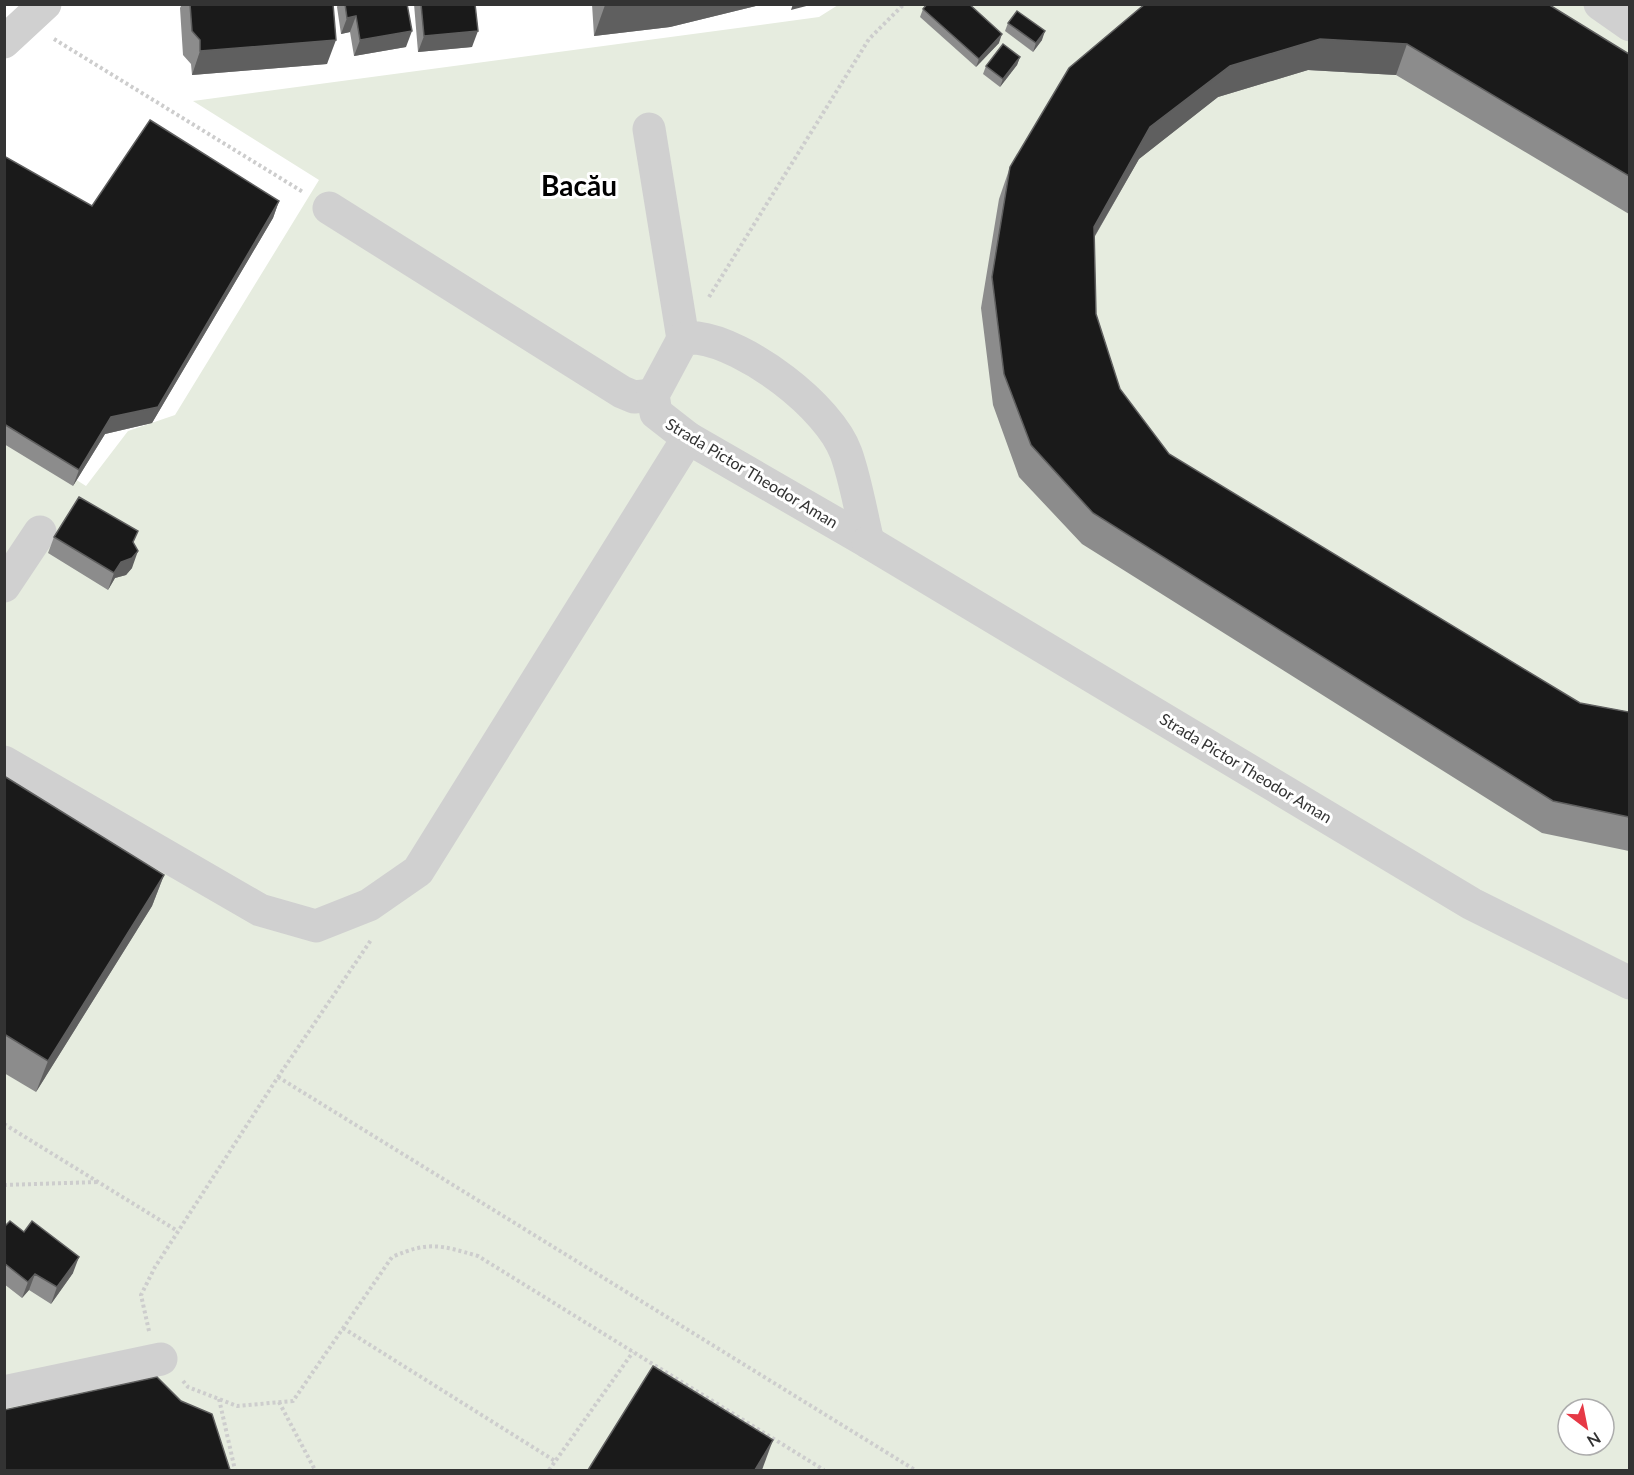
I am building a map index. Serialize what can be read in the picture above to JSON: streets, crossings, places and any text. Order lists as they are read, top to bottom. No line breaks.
{"streets":{"street":["Strada Pictor Theodor Aman"]},"districts":["Bacău"],"north":"bottom right"}
